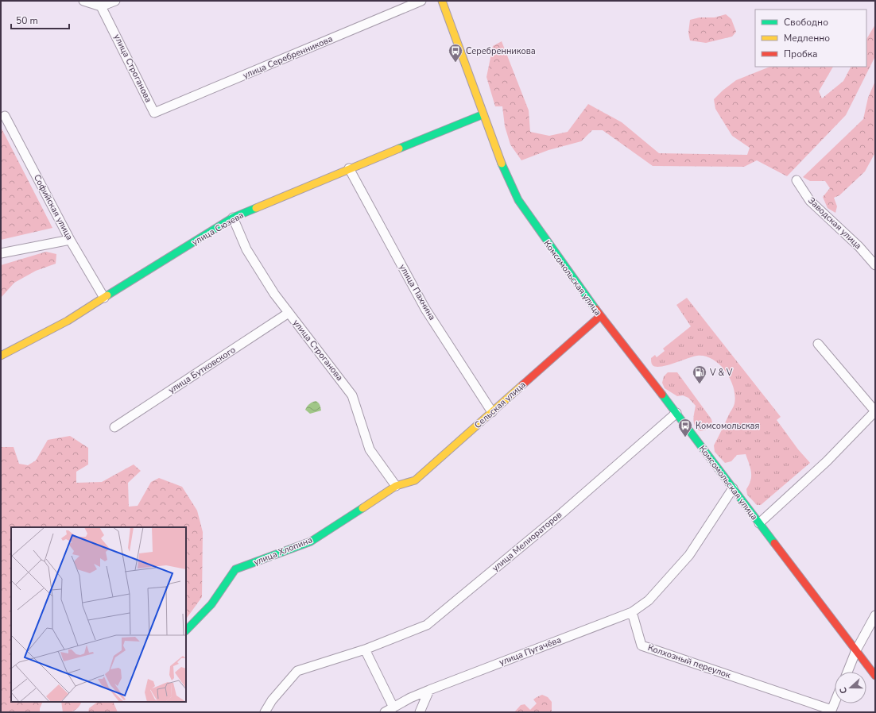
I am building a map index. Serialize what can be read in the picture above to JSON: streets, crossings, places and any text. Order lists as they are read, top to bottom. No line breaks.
{"streets":{"street":["улица Серебренникова","улица Строганова","Софийская улица","Заводская улица","улица Сюзева","Комсомольская улица","улица Пахнина","улица Бутковского","Сельская улица","улица Мелиораторов","улица Хлопина","улица Пугачёва","Колхозный переулок"]},"crossings":[["улица Серебренникова","улица Строганова"],["улица Строганова","улица Сюзева"],["улица Строганова","улица Бутковского"],["улица Строганова","Сельская улица"],["улица Строганова","улица Хлопина"],["Софийская улица","улица Сюзева"],["улица Сюзева","Комсомольская улица"],["улица Сюзева","улица Пахнина"],["Комсомольская улица","Сельская улица"],["Комсомольская улица","улица Мелиораторов"],["улица Пахнина","Сельская улица"],["Сельская улица","улица Хлопина"],["улица Пугачёва","Колхозный переулок"]],"places":{"bus stop":["Серебренникова","Комсомольская"],"fuel station":["V & V"]},"legend":["Свободно","Медленно","Пробка"],"scale_bar":"50 m","north":"left"}
